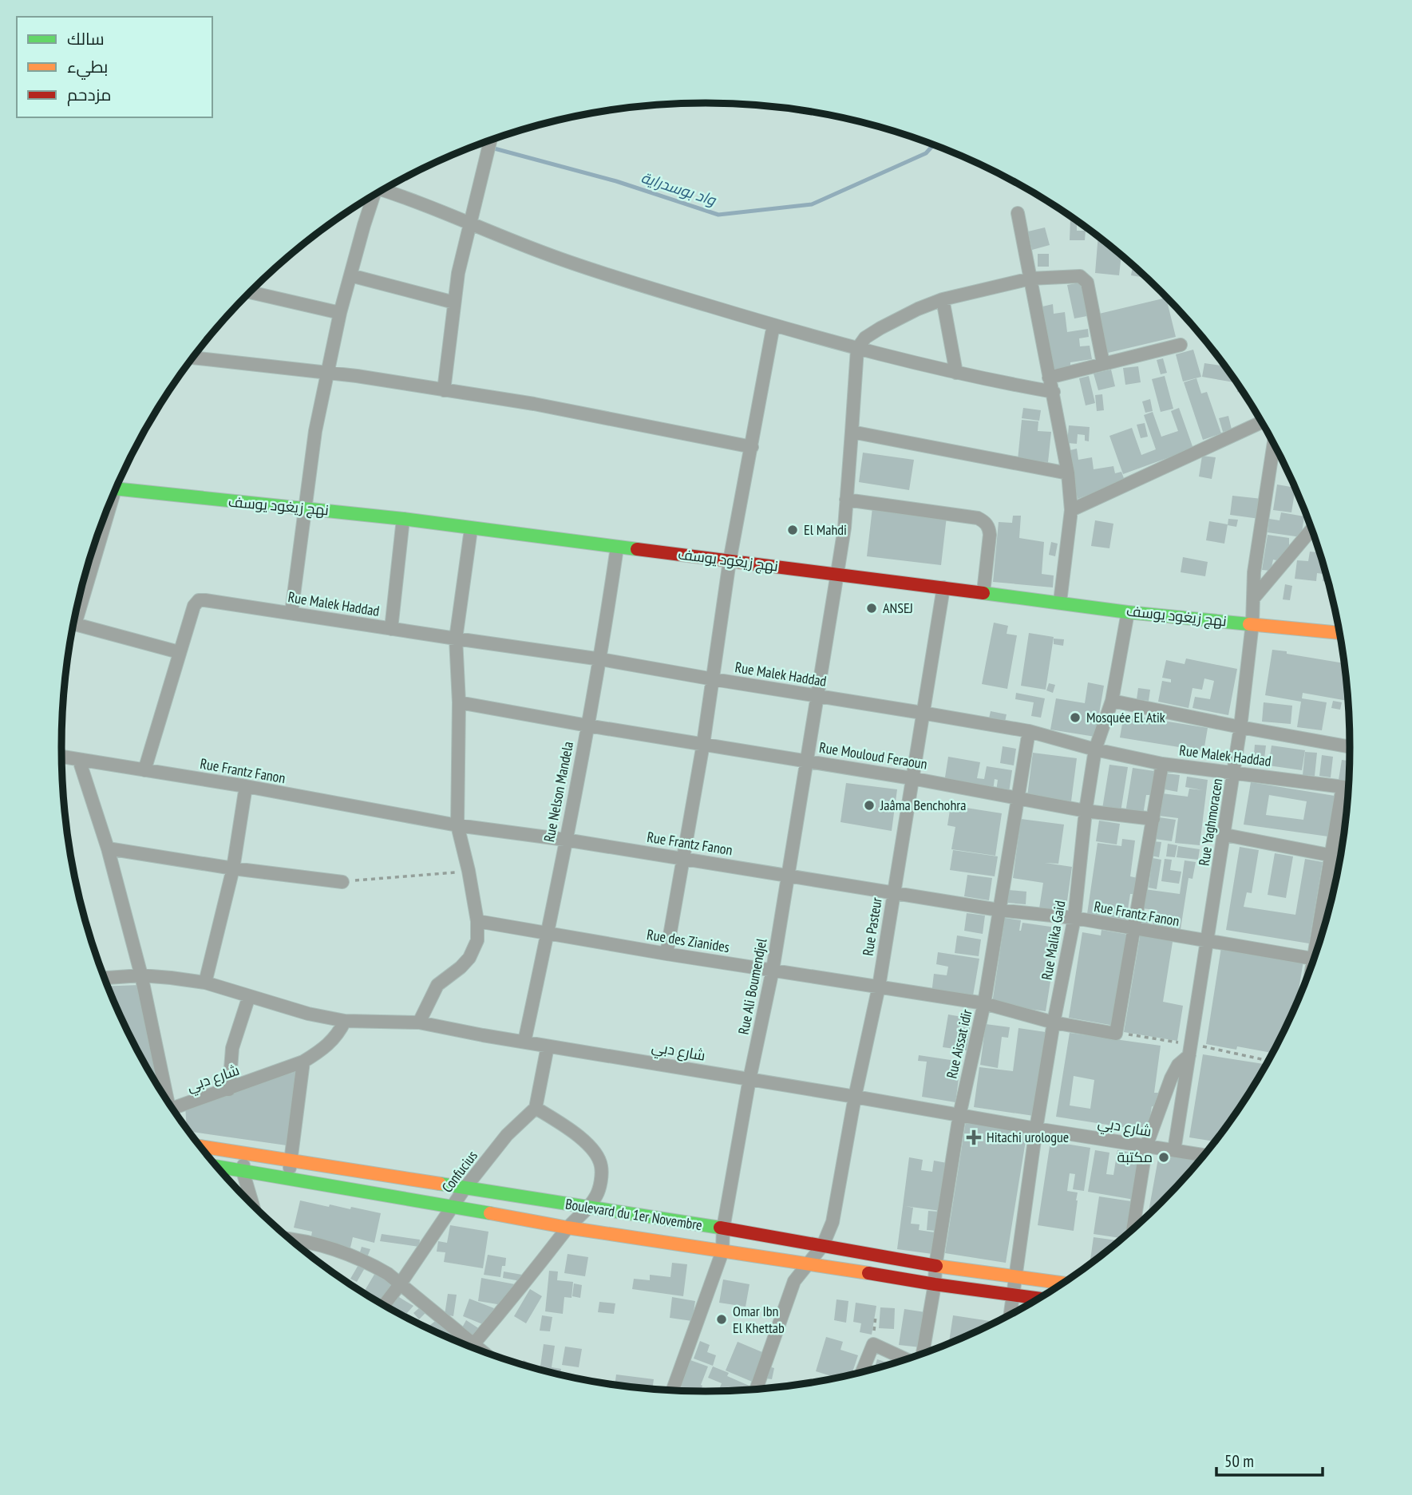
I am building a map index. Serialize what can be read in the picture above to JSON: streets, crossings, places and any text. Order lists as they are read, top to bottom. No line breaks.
{"streets":{"main road":["نهج زيغود يوسف","Boulevard du 1er Novembre"],"street":["Rue Malek Haddad","Rue Mouloud Feraoun","Rue Frantz Fanon","Rue Nelson Mandela","Rue Yaghmoracen","Rue Pasteur","Rue Malika Gaid","Rue des Zianides","Rue Ali Boumendjel","Rue Aissat idir","شارع دبي","Confucius"]},"crossings":[["نهج زيغود يوسف","Rue Nelson Mandela"],["نهج زيغود يوسف","Rue Yaghmoracen"],["نهج زيغود يوسف","Rue Pasteur"],["نهج زيغود يوسف","Rue Malika Gaid"],["نهج زيغود يوسف","Rue Ali Boumendjel"],["Rue Malek Haddad","Rue Nelson Mandela"],["Rue Malek Haddad","Rue Yaghmoracen"],["Rue Malek Haddad","Rue Pasteur"],["Rue Malek Haddad","Rue Malika Gaid"],["Rue Malek Haddad","Rue Ali Boumendjel"],["Rue Malek Haddad","Rue Aissat idir"],["Rue Mouloud Feraoun","Rue Nelson Mandela"],["Rue Mouloud Feraoun","Rue Pasteur"],["Rue Mouloud Feraoun","Rue Malika Gaid"],["Rue Mouloud Feraoun","Rue Ali Boumendjel"],["Rue Mouloud Feraoun","Rue Aissat idir"],["Rue Frantz Fanon","Rue Nelson Mandela"],["Rue Frantz Fanon","Rue Yaghmoracen"],["Rue Frantz Fanon","Rue Pasteur"],["Rue Frantz Fanon","Rue Malika Gaid"],["Rue Frantz Fanon","Rue Ali Boumendjel"],["Rue Frantz Fanon","Rue Aissat idir"],["Rue Nelson Mandela","Rue des Zianides"],["Rue Nelson Mandela","شارع دبي"],["Rue Yaghmoracen","شارع دبي"],["Rue Pasteur","Rue des Zianides"],["Rue Pasteur","شارع دبي"],["Rue Pasteur","Boulevard du 1er Novembre"],["Rue Malika Gaid","Rue des Zianides"],["Rue Malika Gaid","شارع دبي"],["Rue Malika Gaid","Boulevard du 1er Novembre"],["Rue des Zianides","Rue Ali Boumendjel"],["Rue des Zianides","Rue Aissat idir"],["Rue Ali Boumendjel","شارع دبي"],["Rue Ali Boumendjel","Boulevard du 1er Novembre"],["Rue Aissat idir","شارع دبي"],["Rue Aissat idir","Boulevard du 1er Novembre"],["Confucius","Boulevard du 1er Novembre"]],"water":["واد بوسدراية"],"places":{"other":["El Mahdi","ANSEJ","Mosquée El Atik","Jaâma Benchohra","مكتبة","Omar Ibn El Khettab"],"health":["Hitachi urologue"]},"legend":["سالك","بطيء","مزدحم"],"scale_bar":"50 m"}
